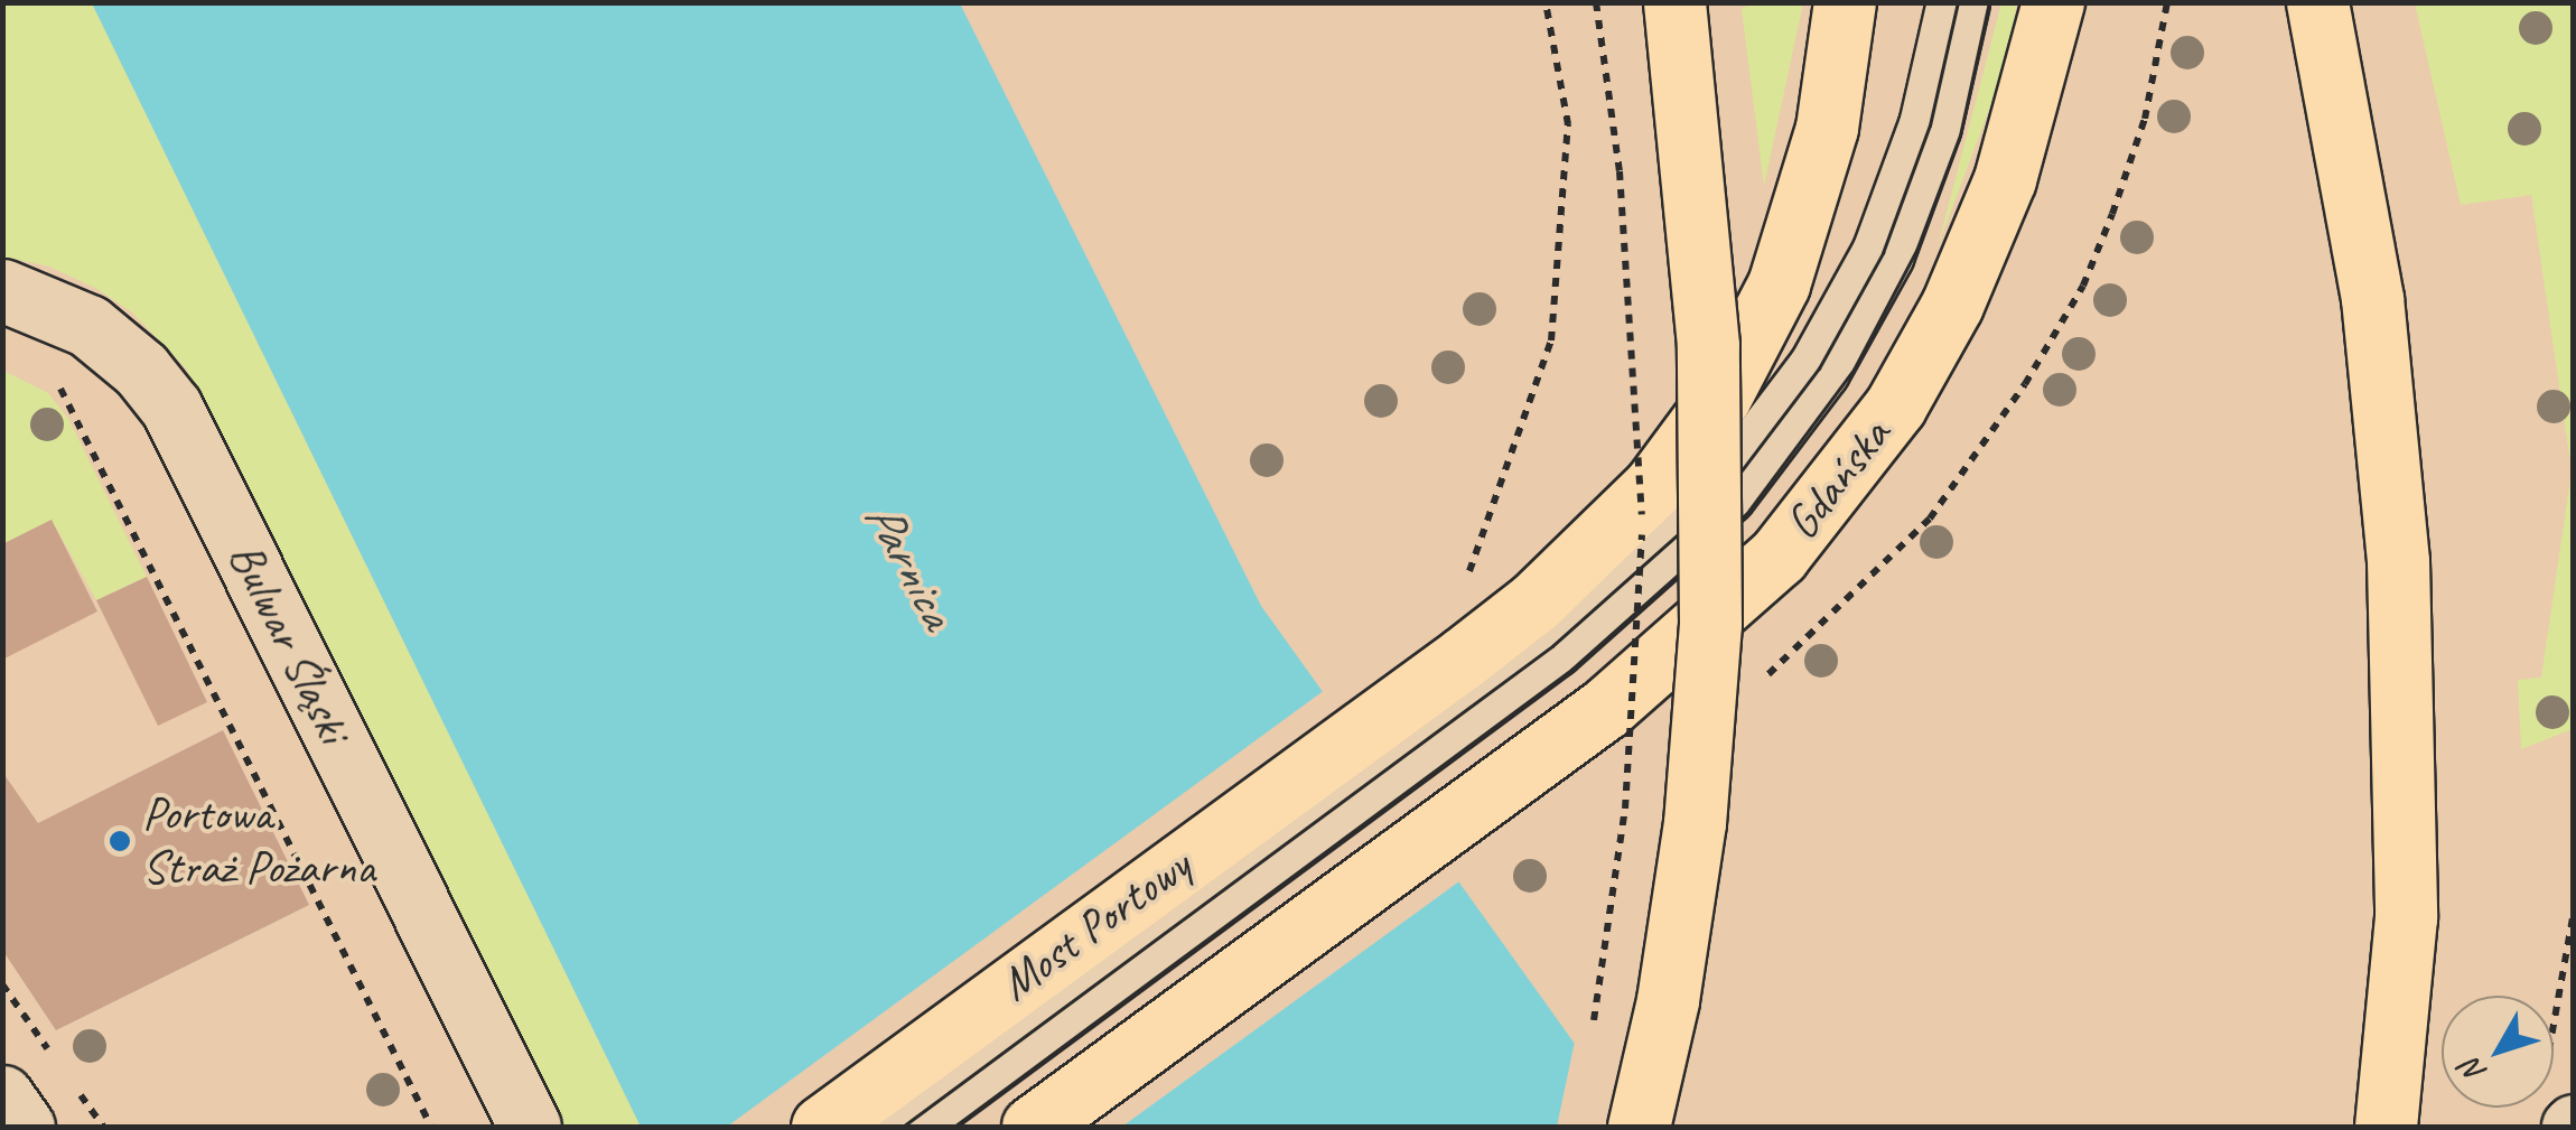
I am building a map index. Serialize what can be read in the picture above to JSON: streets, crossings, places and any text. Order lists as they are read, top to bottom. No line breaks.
{"streets":{"main road":["Gdańska","Most Portowy"],"street":["Bulwar Śląski"]},"crossings":[["Gdańska","Most Portowy"]],"water":["Parnica"],"places":["Portowa Straż Pożarna"],"north":"bottom left"}
